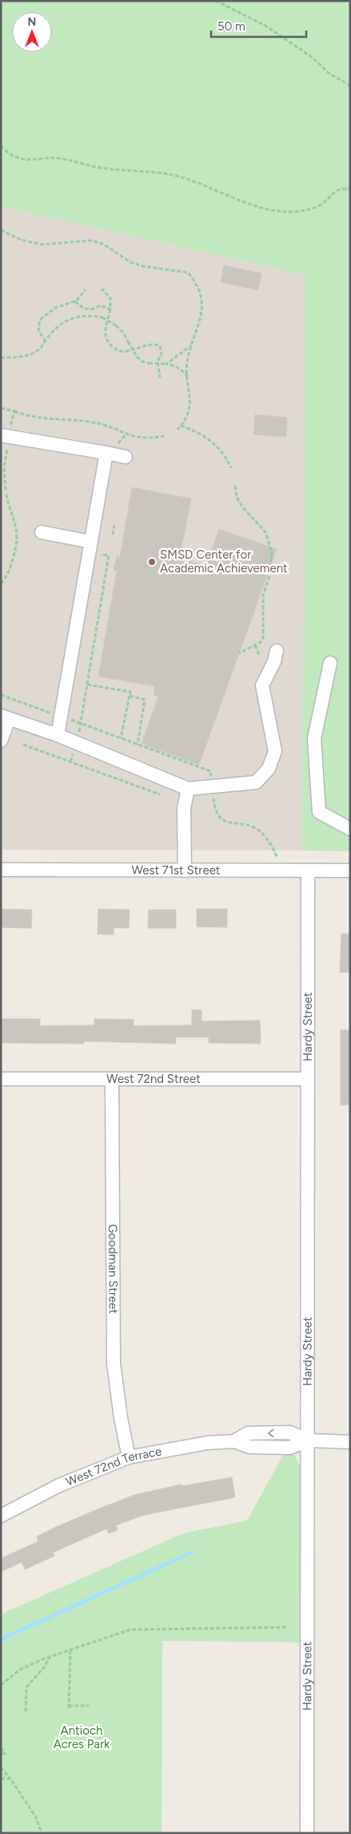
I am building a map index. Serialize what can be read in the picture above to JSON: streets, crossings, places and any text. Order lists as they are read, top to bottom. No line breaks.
{"streets":{"street":["West 71st Street","Hardy Street","West 72nd Street","Goodman Street","West 72nd Terrace"]},"crossings":[["West 71st Street","Hardy Street"],["Hardy Street","West 72nd Street"],["Hardy Street","West 72nd Terrace"],["West 72nd Street","Goodman Street"],["Goodman Street","West 72nd Terrace"]],"parks":["Antioch Acres Park"],"places":["SMSD Center for Academic Achievement"],"scale_bar":"50 m","north":"top"}
